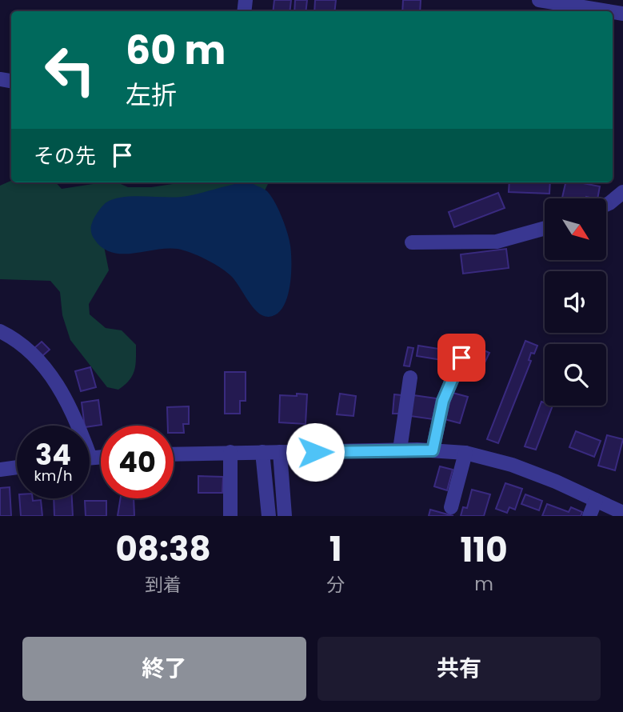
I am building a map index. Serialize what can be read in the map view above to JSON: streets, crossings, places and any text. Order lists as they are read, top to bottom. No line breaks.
{"north":"bottom right","page":{"turn":["60 m","左折"],"then":"その先","speed":"34 km/h","limit":"40","eta":["08:38","到着","1","分","110","m"],"buttons":["終了","共有"]}}
